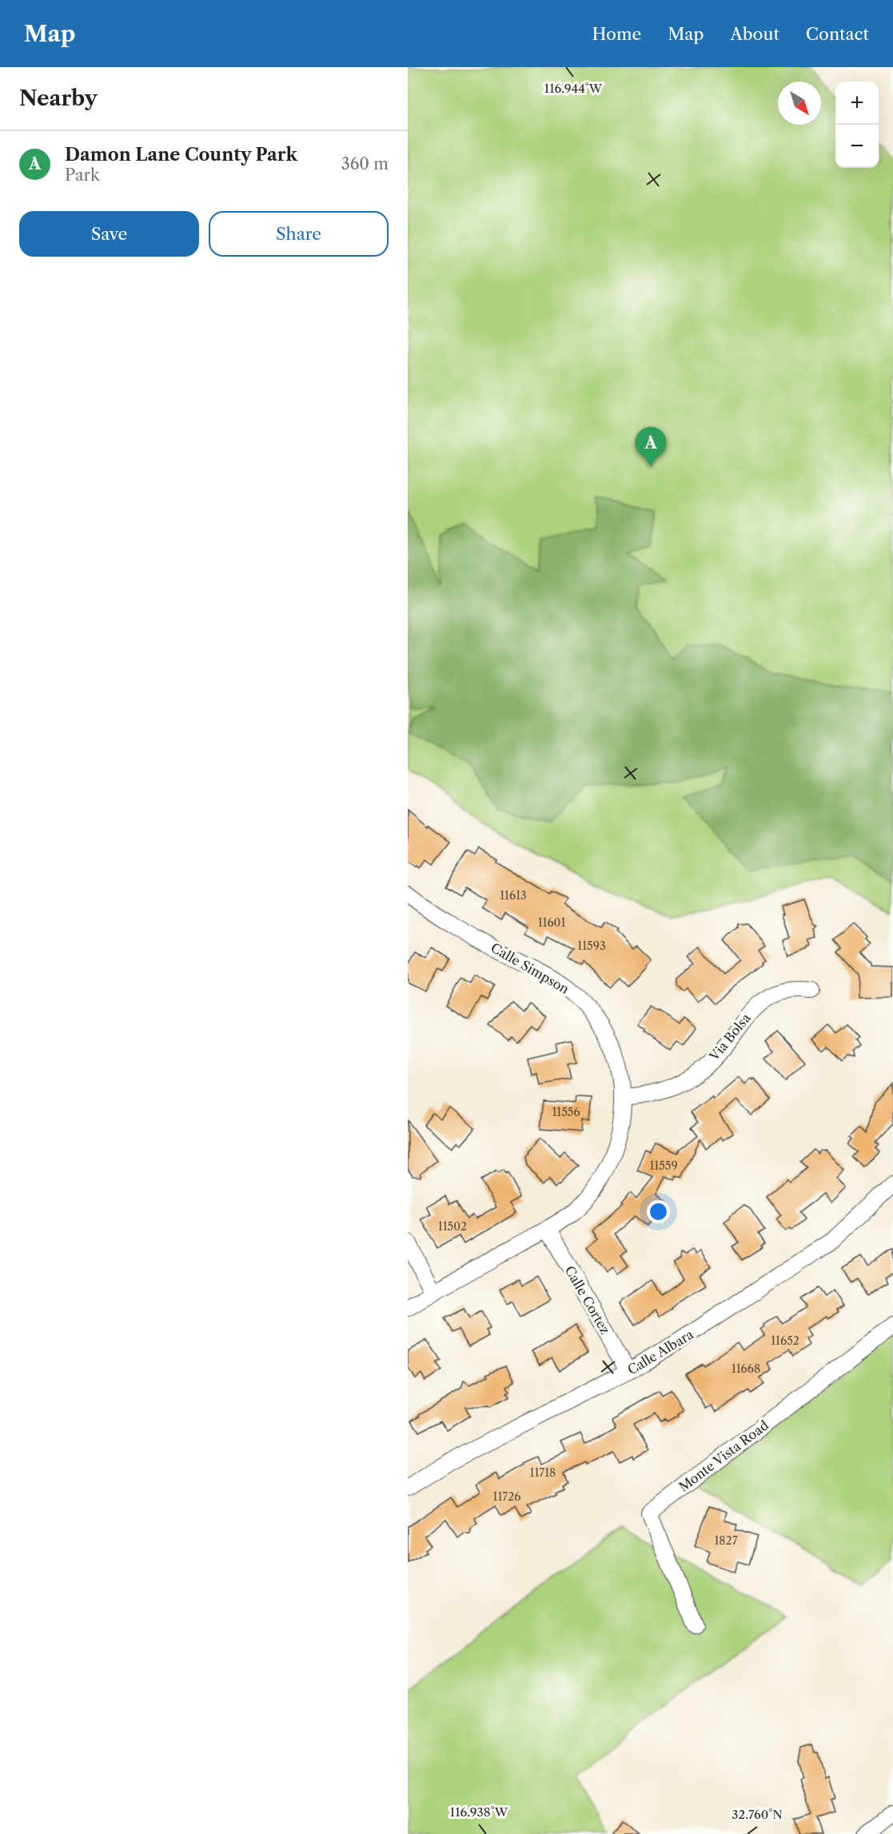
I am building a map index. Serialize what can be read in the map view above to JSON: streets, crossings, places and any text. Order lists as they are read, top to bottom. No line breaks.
{"streets":{"street":["Calle Simpson","Via Bolsa","Calle Cortez","Calle Albara","Monte Vista Road"]},"crossings":[["Calle Simpson","Via Bolsa"],["Calle Simpson","Calle Cortez"],["Calle Cortez","Calle Albara"]],"house_numbers":["11613","11601","11593","11556","11559","11502","11652","11668","11718","11726","1827"],"north":"bottom right","page":{"header":"Map","nav":["Home","Map","About","Contact"],"heading":"Nearby","map_buttons":["+","−"],"list":[{"mark":"A","name":"Damon Lane County Park","note":"Park","value":"360 m"}],"buttons":["Save","Share"],"pins":"A"},"coordinates":["116.944°W","116.938°W","32.760°N"]}
